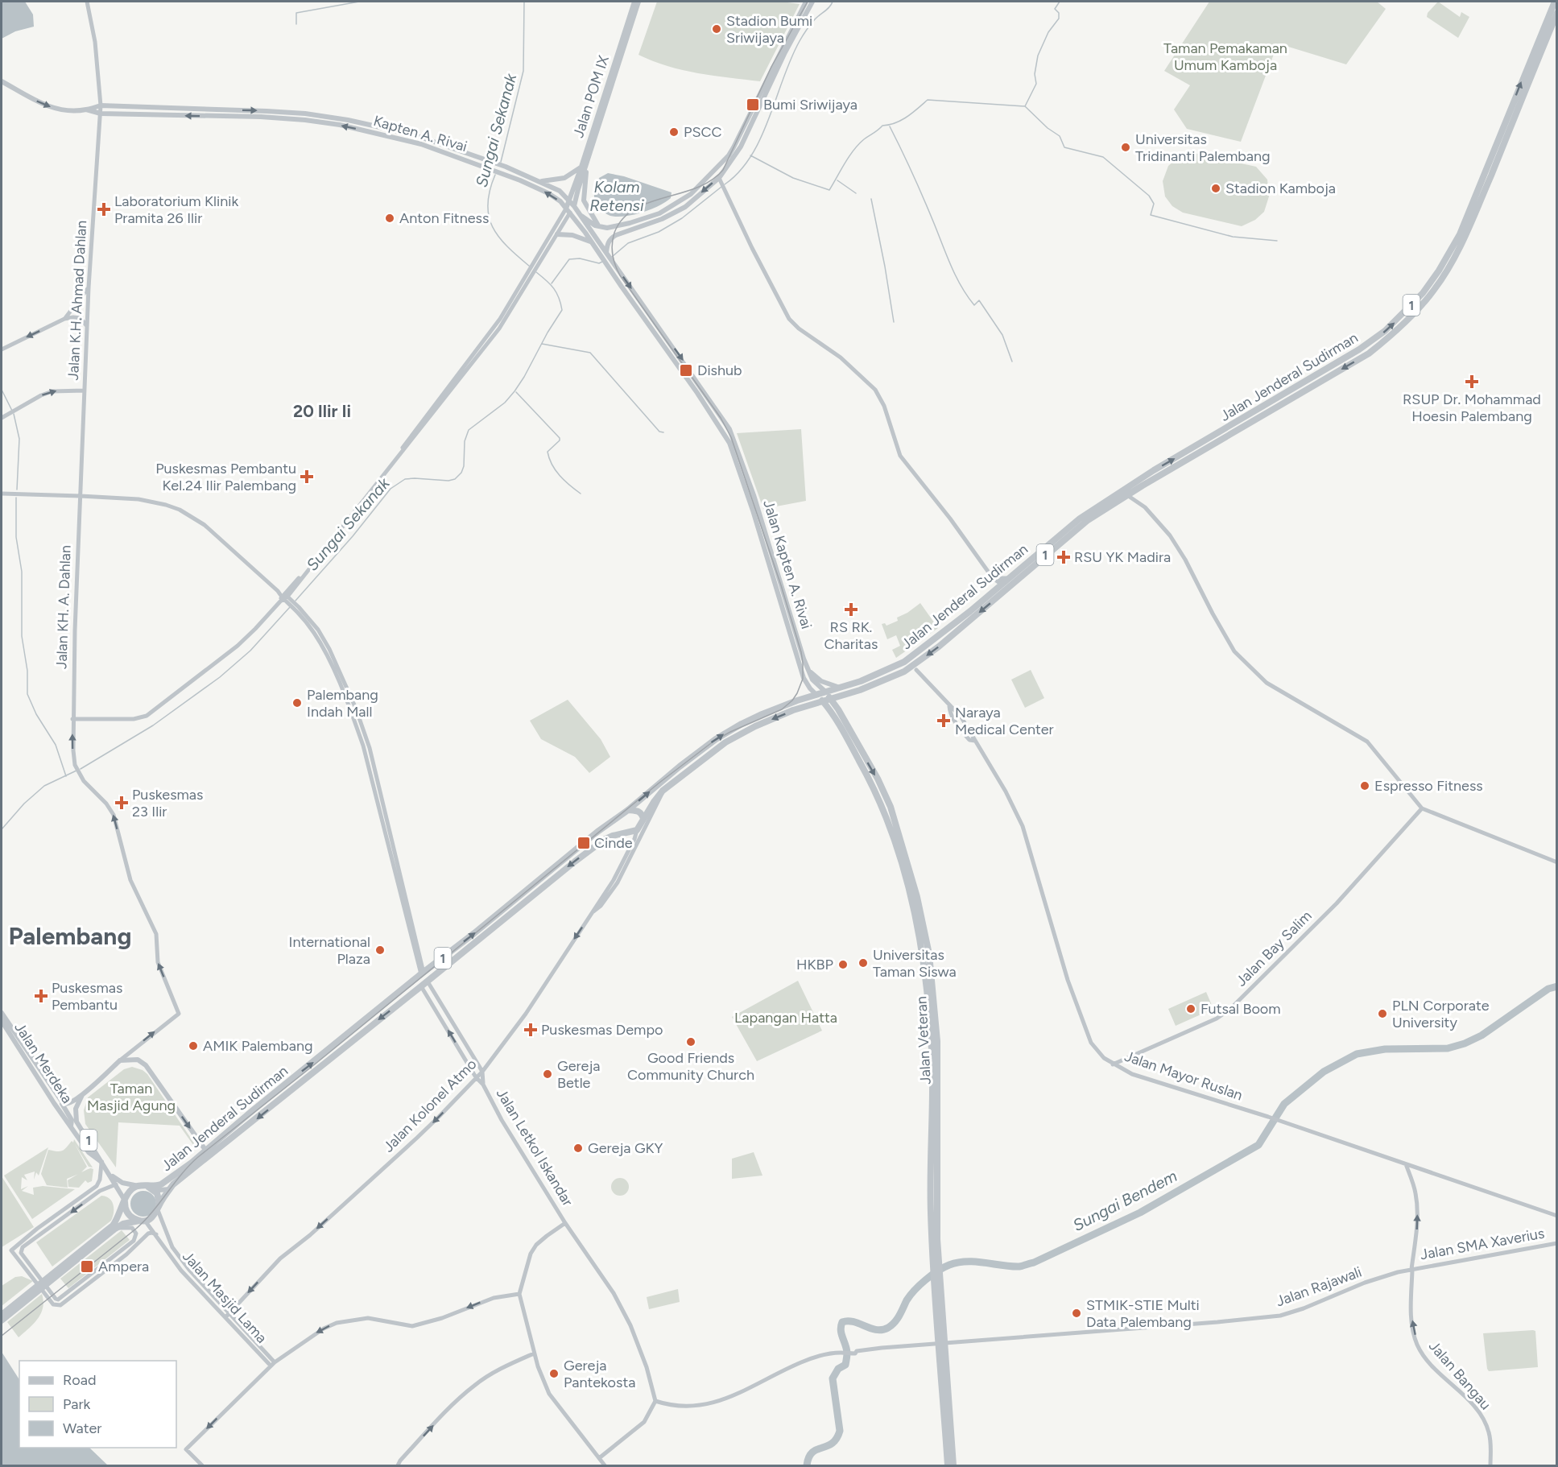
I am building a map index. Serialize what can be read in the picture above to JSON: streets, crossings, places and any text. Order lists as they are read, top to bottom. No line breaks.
{"streets":{"highway":["1","Jalan Jenderal Sudirman","Jalan Veteran"],"main road":["Jalan POM IX","Kapten A. Rivai","Jalan Kapten A. Rivai","Jalan Merdeka"],"street":["Jalan K.H. Ahmad Dahlan","Jalan KH. A. Dahlan","Jalan Bay Salim","Jalan Mayor Ruslan","Jalan Kolonel Atmo","Jalan Letkol Iskandar","Jalan SMA Xaverius","Jalan Rajawali","Jalan Masjid Lama","Jalan Bangau"]},"crossings":[["Jalan POM IX","Kapten A. Rivai"],["Kapten A. Rivai","Jalan K.H. Ahmad Dahlan"],["Kapten A. Rivai","Jalan Kapten A. Rivai"],["Jalan K.H. Ahmad Dahlan","Jalan KH. A. Dahlan"],["1","Jalan Jenderal Sudirman"],["1","Jalan KH. A. Dahlan"],["1","Jalan Merdeka"],["1","Jalan Masjid Lama"],["Jalan Jenderal Sudirman","Jalan Kapten A. Rivai"],["Jalan Jenderal Sudirman","Jalan KH. A. Dahlan"],["Jalan Jenderal Sudirman","Jalan Veteran"],["Jalan Jenderal Sudirman","Jalan Merdeka"],["Jalan Jenderal Sudirman","Jalan Kolonel Atmo"],["Jalan Jenderal Sudirman","Jalan Letkol Iskandar"],["Jalan Jenderal Sudirman","Jalan Masjid Lama"],["Jalan Kapten A. Rivai","Jalan Veteran"],["Jalan KH. A. Dahlan","Jalan Merdeka"],["Jalan Bay Salim","Jalan Mayor Ruslan"],["Jalan Veteran","Jalan Rajawali"],["Jalan Merdeka","Jalan Masjid Lama"],["Jalan Mayor Ruslan","Jalan Bangau"],["Jalan Kolonel Atmo","Jalan Letkol Iskandar"],["Jalan Kolonel Atmo","Jalan Masjid Lama"],["Jalan Letkol Iskandar","Jalan Rajawali"],["Jalan SMA Xaverius","Jalan Rajawali"],["Jalan SMA Xaverius","Jalan Bangau"]],"one_way":["Jalan KH. A. Dahlan","Jalan Kolonel Atmo","Jalan Bangau"],"districts":["20 Ilir Ii","Palembang"],"water":["Sungai Sekanak","Kolam Retensi","Sungai Bendem"],"parks":["Taman Pemakaman Umum Kamboja","Lapangan Hatta","Taman Masjid Agung"],"places":{"other":["Stadion Bumi Sriwijaya","PSCC","Universitas Tridinanti Palembang","Stadion Kamboja","Anton Fitness","Palembang Indah Mall","Espresso Fitness","International Plaza","Universitas Taman Siswa","HKBP","Futsal Boom","PLN Corporate University","Good Friends Community Church","AMIK Palembang","Gereja Betle","Gereja GKY","STMIK-STIE Multi Data Palembang","Gereja Pantekosta"],"transit":["Bumi Sriwijaya","Dishub","Cinde","Ampera"],"health":["Laboratorium Klinik Pramita 26 Ilir","RSUP Dr. Mohammad Hoesin Palembang","Puskesmas Pembantu Kel.24 Ilir Palembang","RSU YK Madira","RS RK. Charitas","Naraya Medical Center","Puskesmas 23 Ilir","Puskesmas Pembantu","Puskesmas Dempo"]},"legend":["Road","Park","Water"]}
